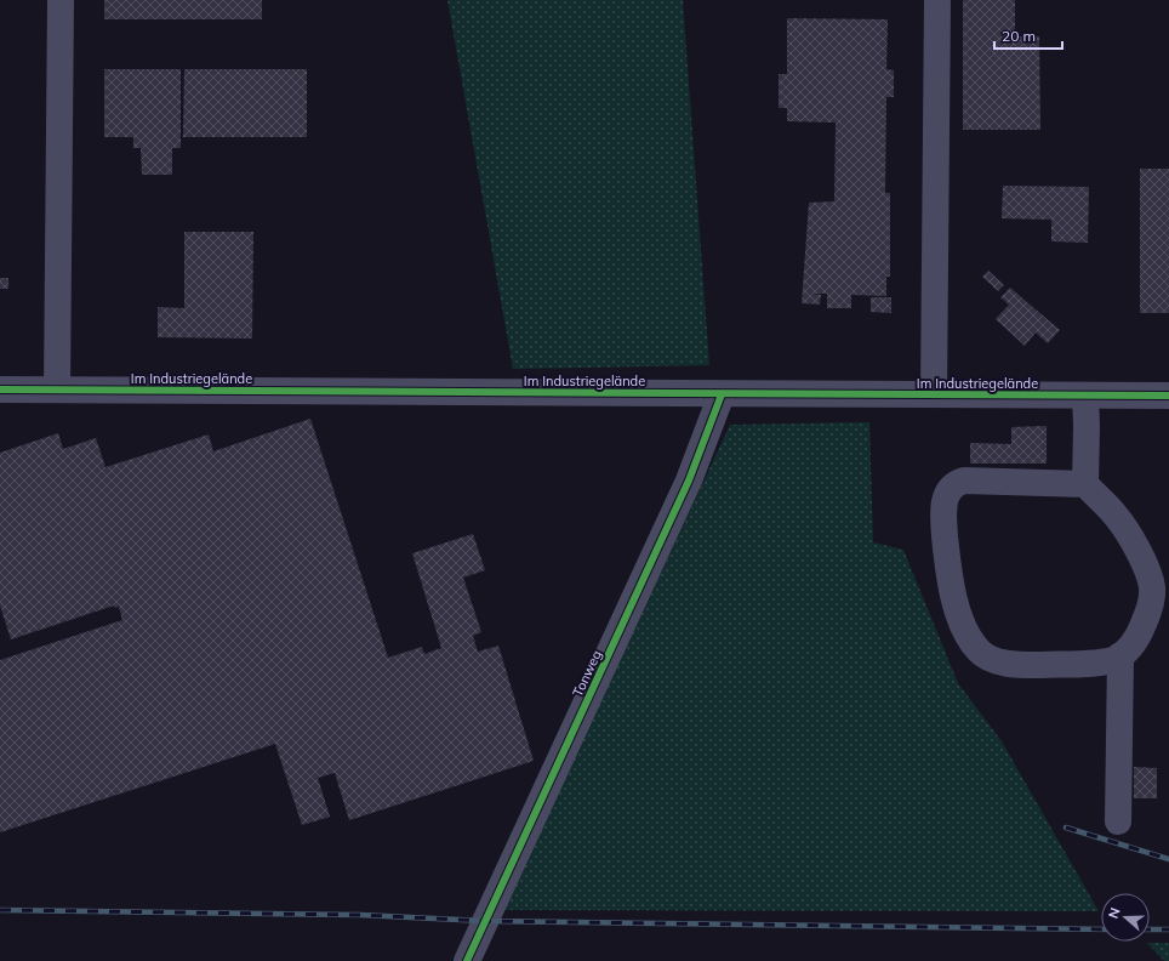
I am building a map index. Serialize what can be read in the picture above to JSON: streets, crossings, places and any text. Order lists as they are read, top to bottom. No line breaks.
{"streets":{"street":["Im Industriegelände","Tonweg"]},"crossings":[["Im Industriegelände","Tonweg"]],"scale_bar":"20 m","north":"left"}
